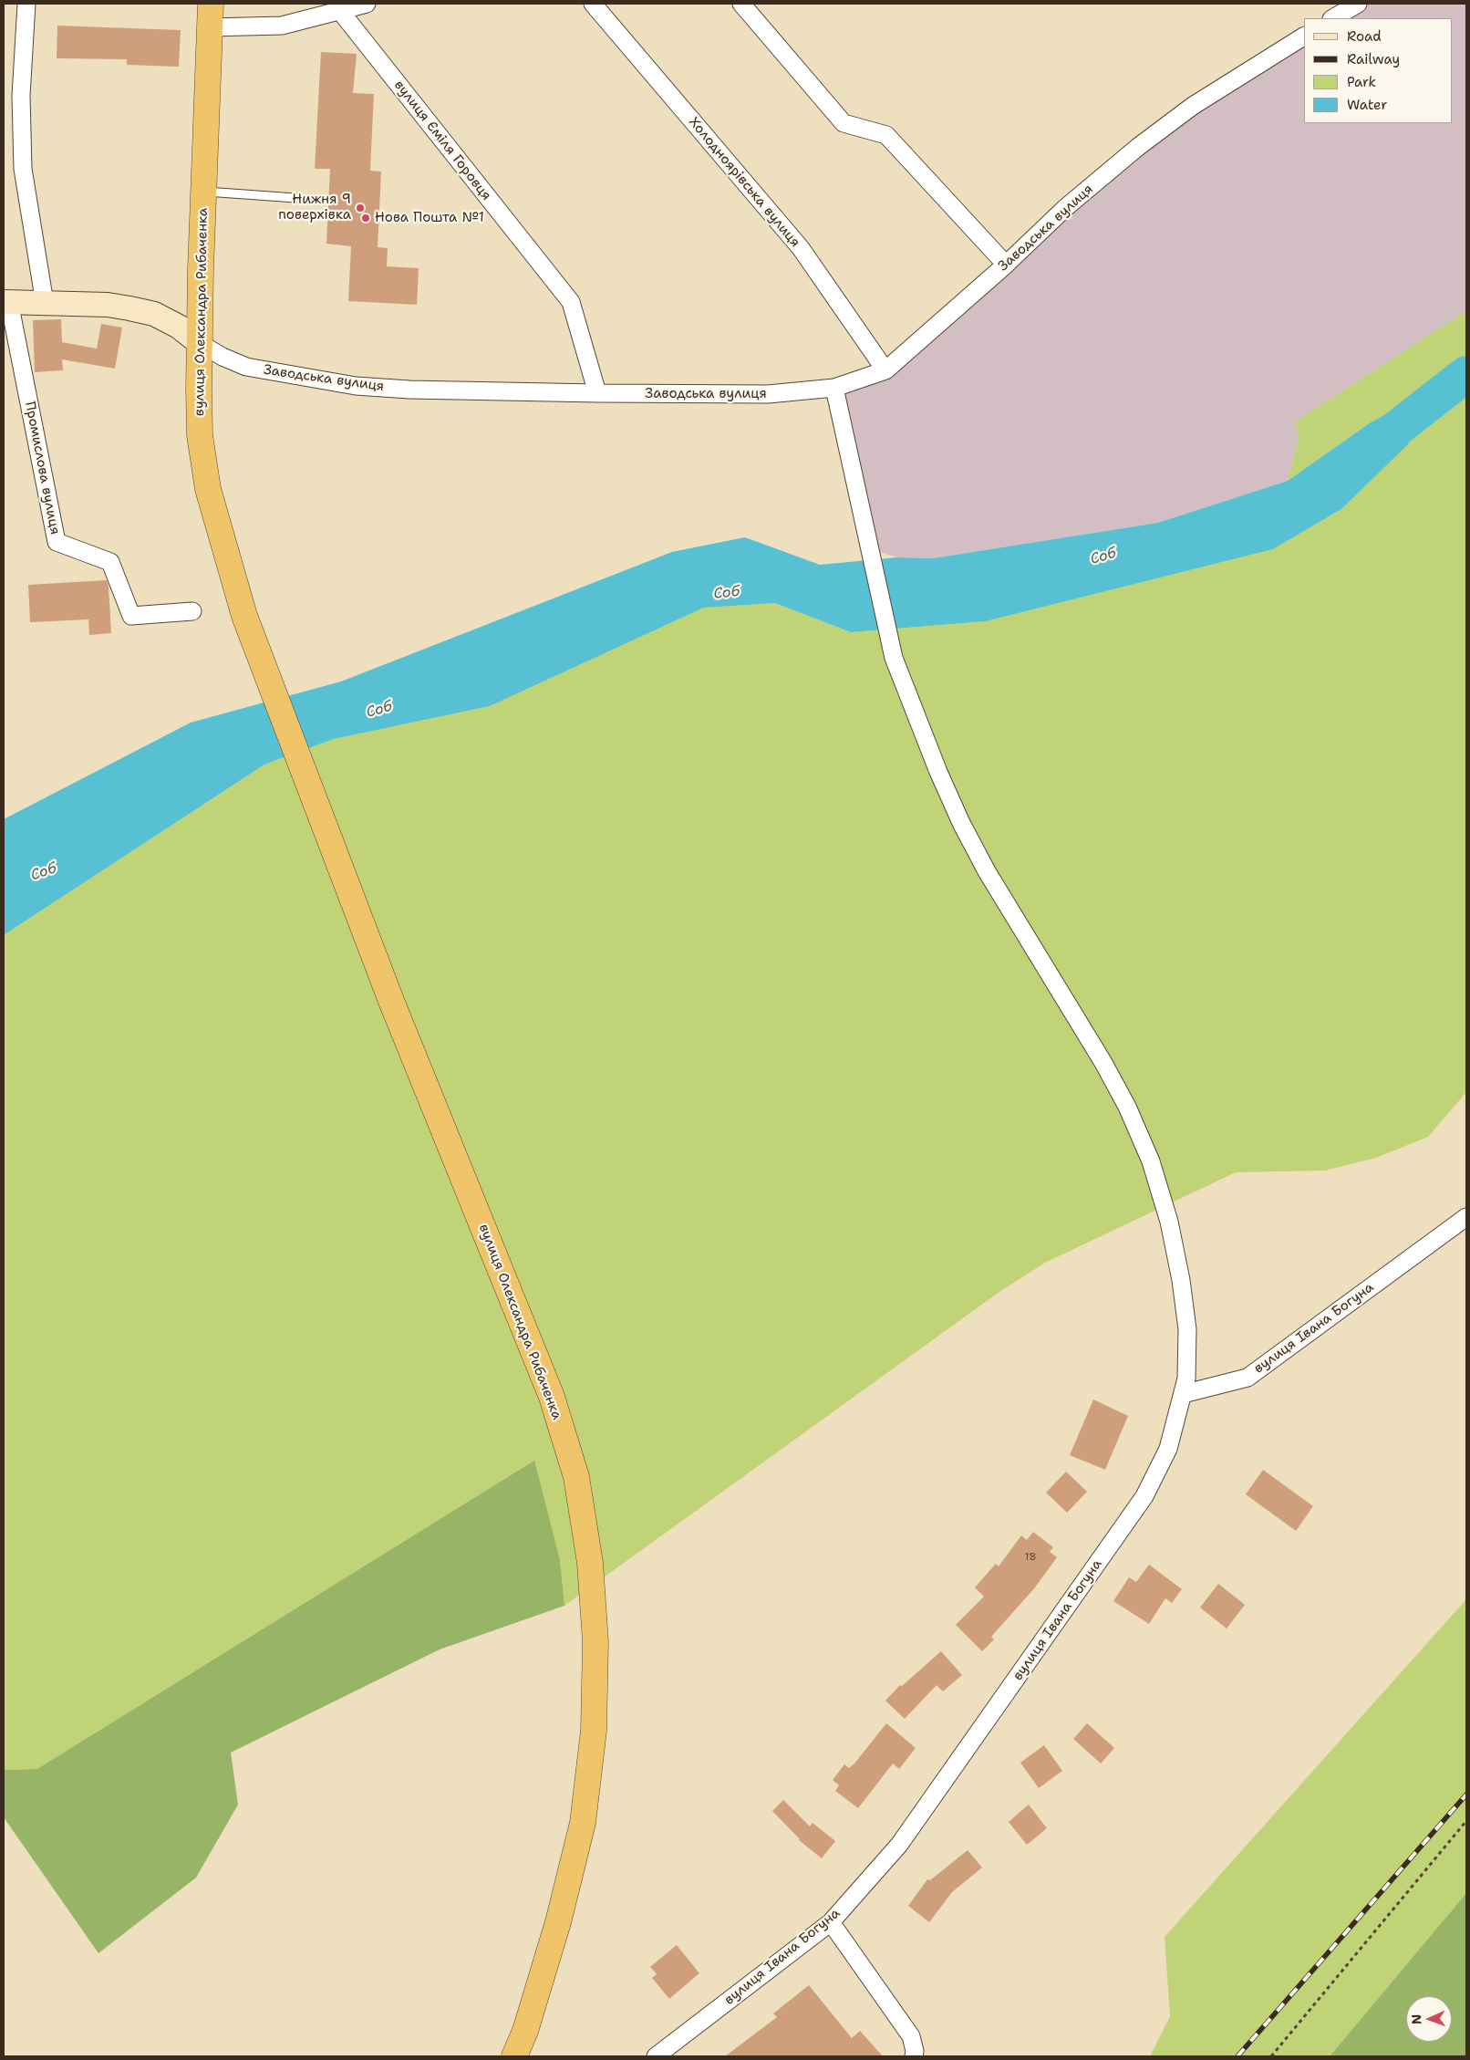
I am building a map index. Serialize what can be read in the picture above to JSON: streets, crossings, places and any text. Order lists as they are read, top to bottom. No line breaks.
{"streets":{"highway":["вулиця Олександра Рибаченка"],"street":["вулиця Єміля Горовця","Холодноярівська вулиця","Заводська вулиця","Промислова вулиця","вулиця Івана Богуна"]},"crossings":[["вулиця Єміля Горовця","Заводська вулиця"],["Холодноярівська вулиця","Заводська вулиця"],["Заводська вулиця","вулиця Олександра Рибаченка"],["Заводська вулиця","Промислова вулиця"]],"water":["Соб"],"places":["Нижня 9 поверхівка","Нова Пошта №1"],"house_numbers":["18"],"legend":["Road","Railway","Park","Water"],"north":"left"}
